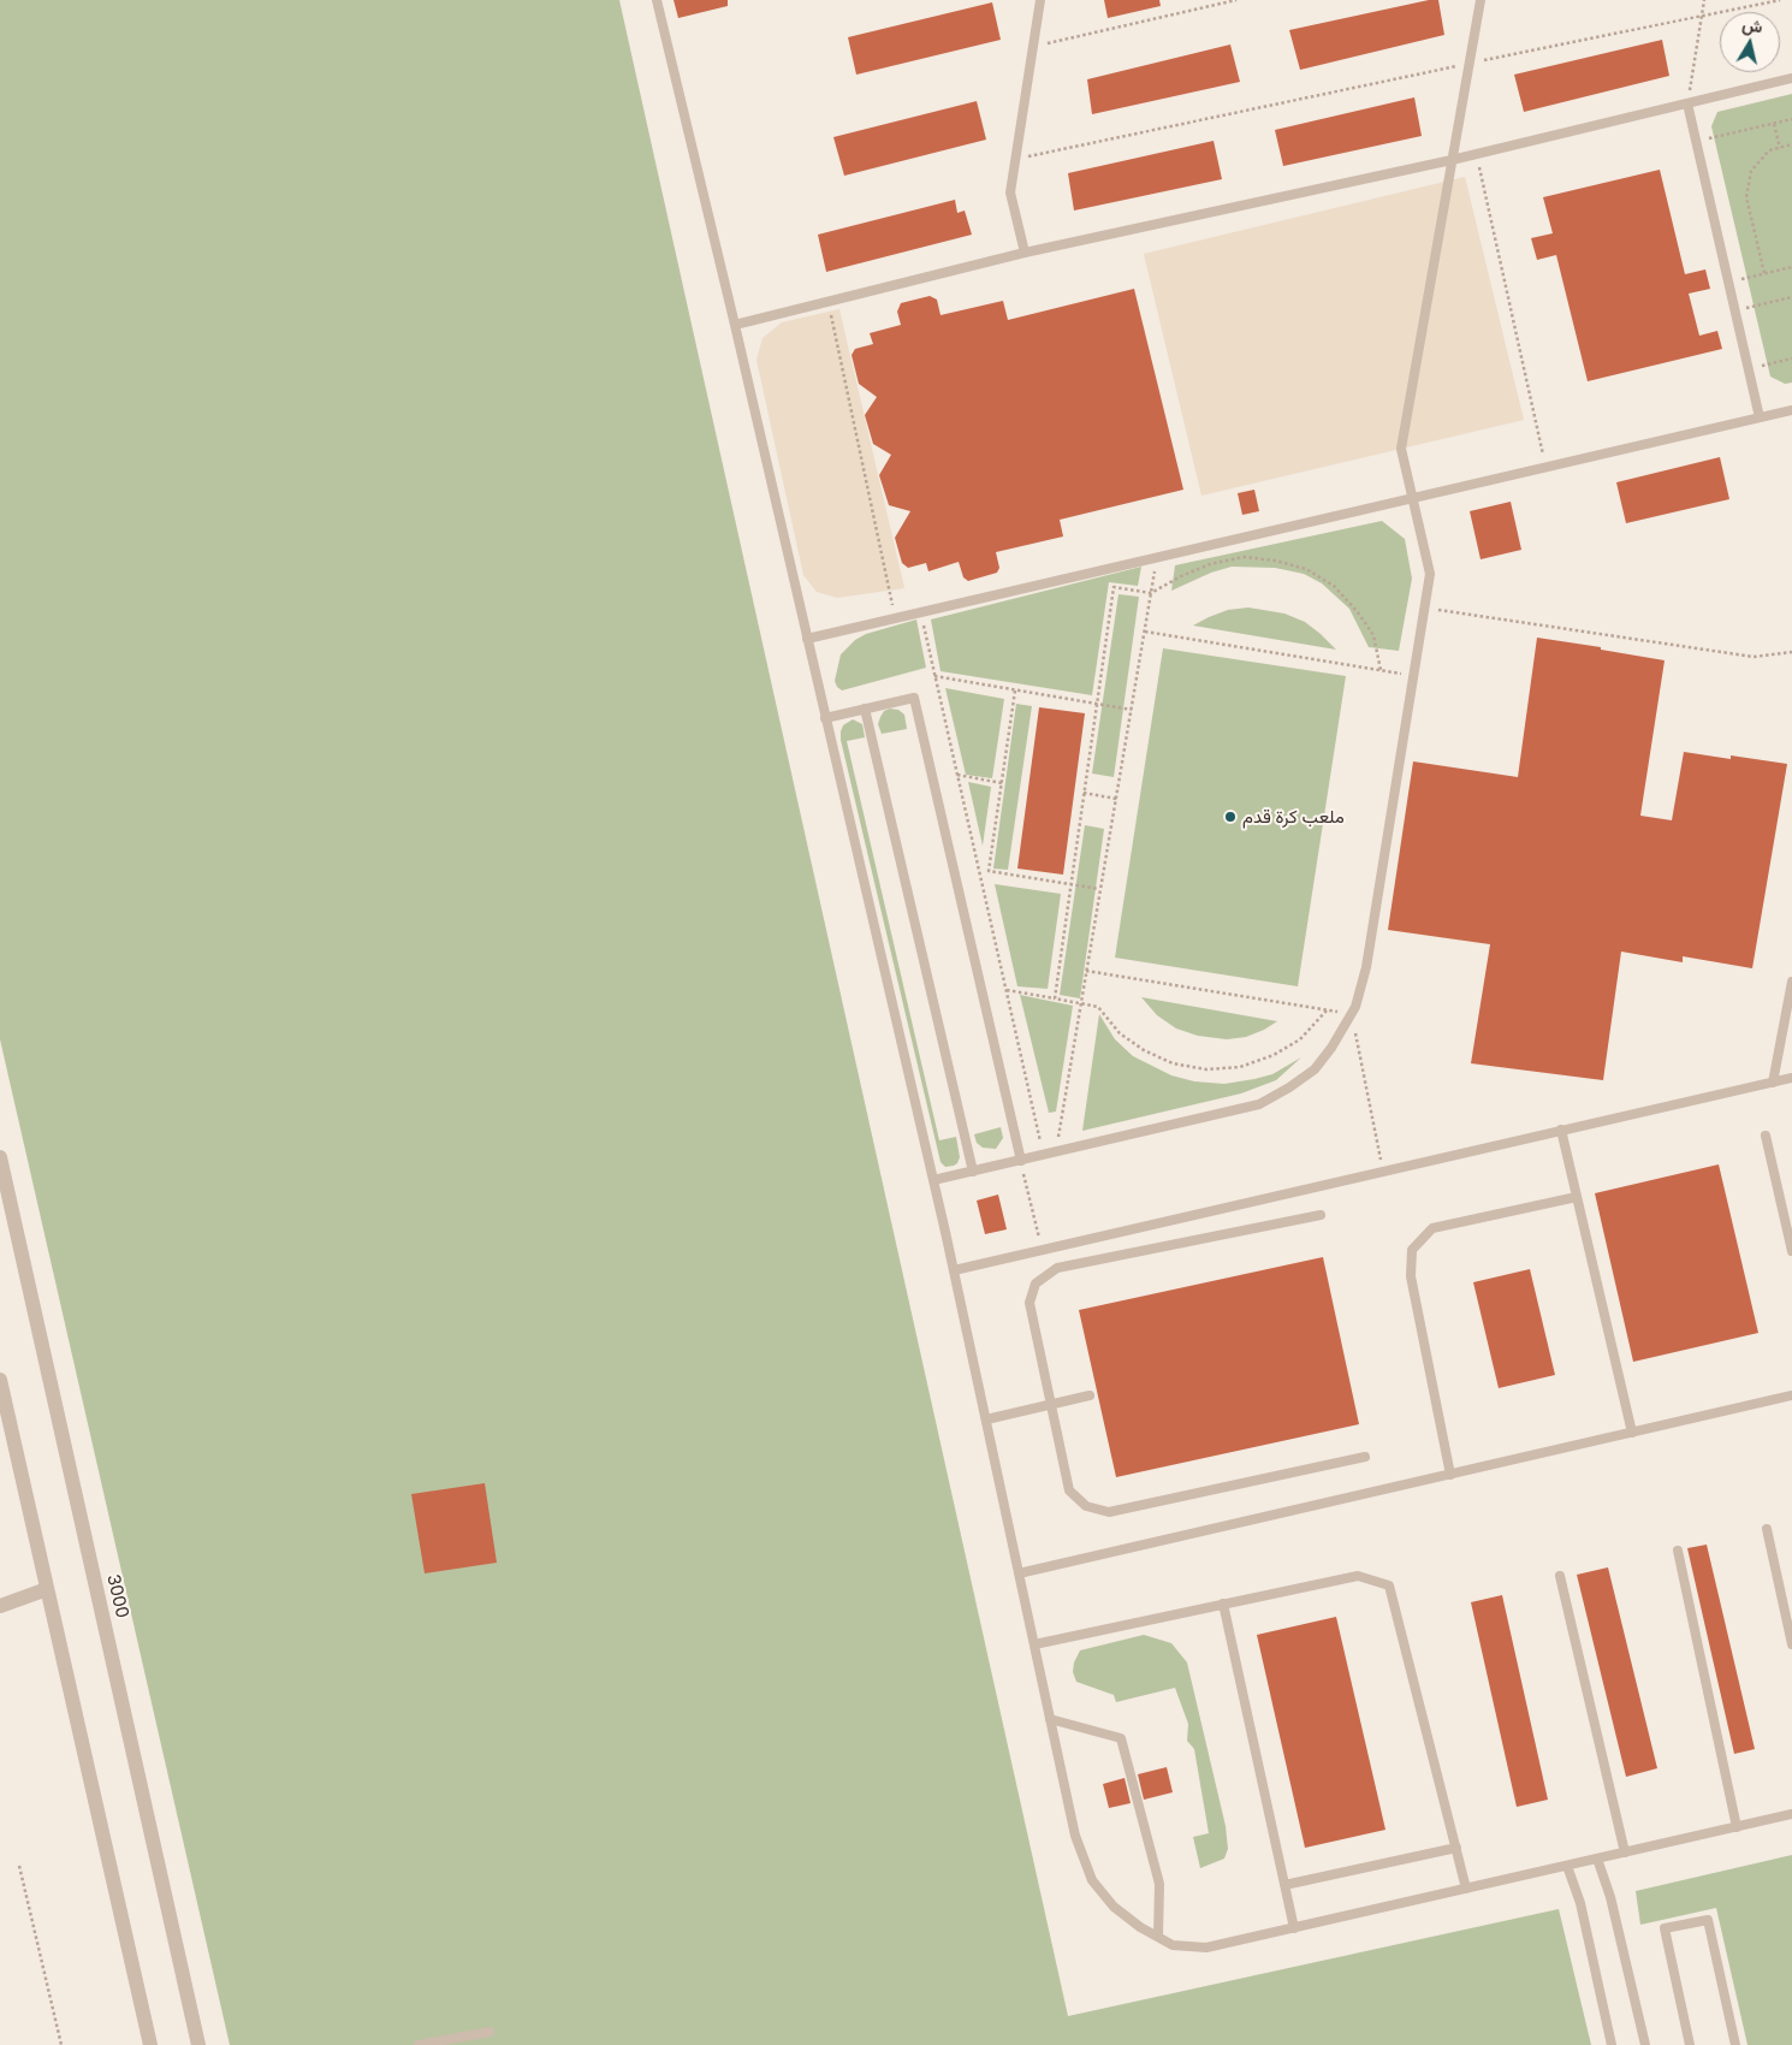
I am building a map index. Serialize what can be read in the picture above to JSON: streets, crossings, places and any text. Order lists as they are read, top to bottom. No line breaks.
{"streets":{"street":["3000"]},"places":["ملعب كرة قدم"],"north":"top"}
